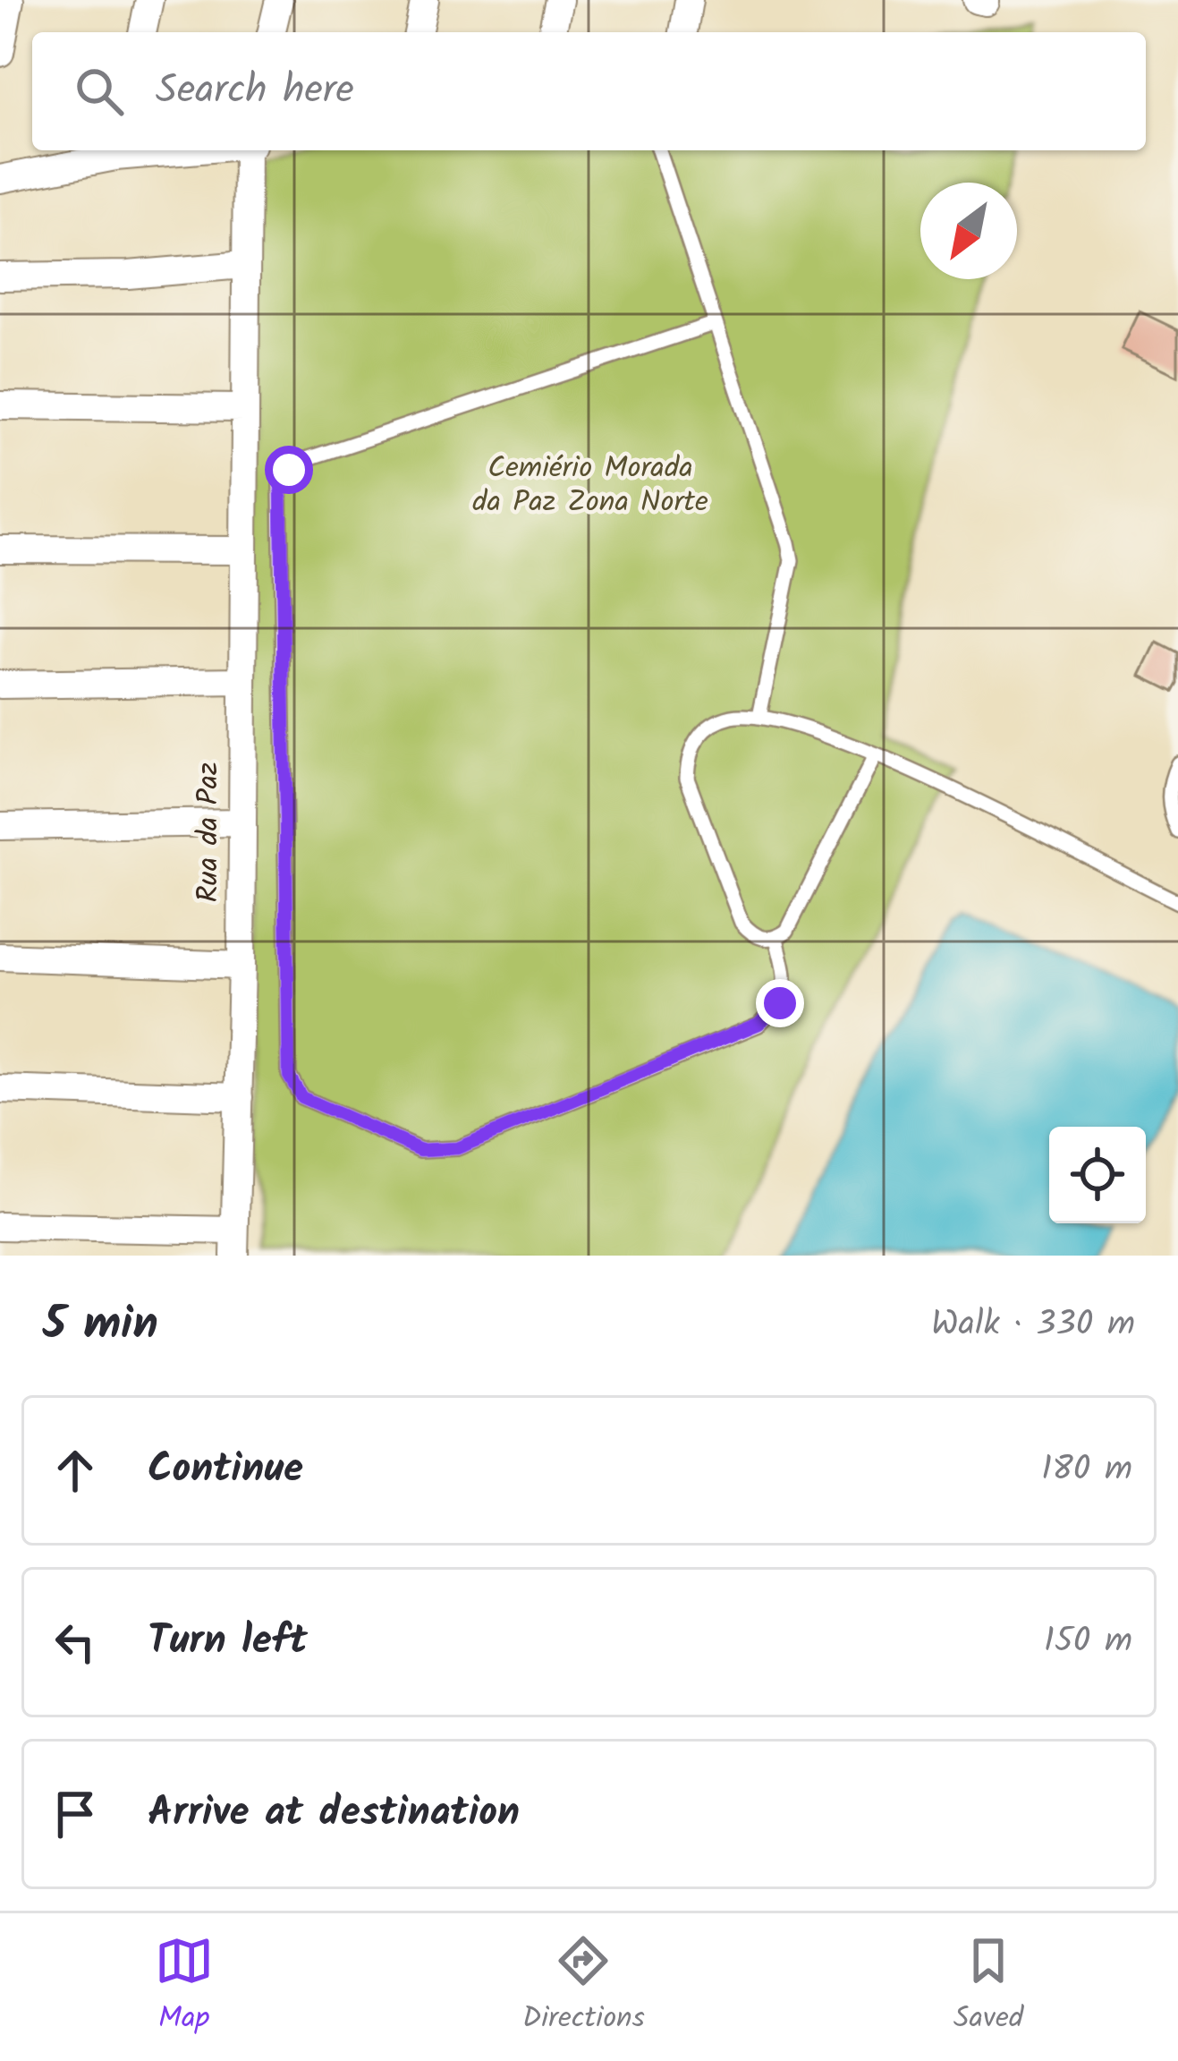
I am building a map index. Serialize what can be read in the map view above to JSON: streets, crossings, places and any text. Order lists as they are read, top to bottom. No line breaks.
{"streets":{"street":["Rua da Paz"]},"parks":["Cemiério Morada da Paz Zona Norte"],"north":"bottom left","page":{"search":"Search here","heading":["5 min","Walk · 330 m"],"list":[["Continue","180 m"],["Turn left","150 m"],"Arrive at destination"],"nav":["Map","Directions","Saved"]}}
